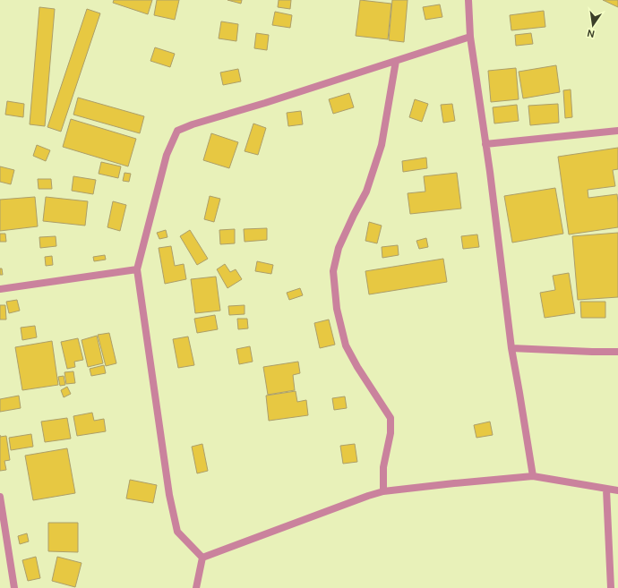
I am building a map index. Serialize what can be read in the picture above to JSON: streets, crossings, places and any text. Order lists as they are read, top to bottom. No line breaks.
{"north":"bottom"}
